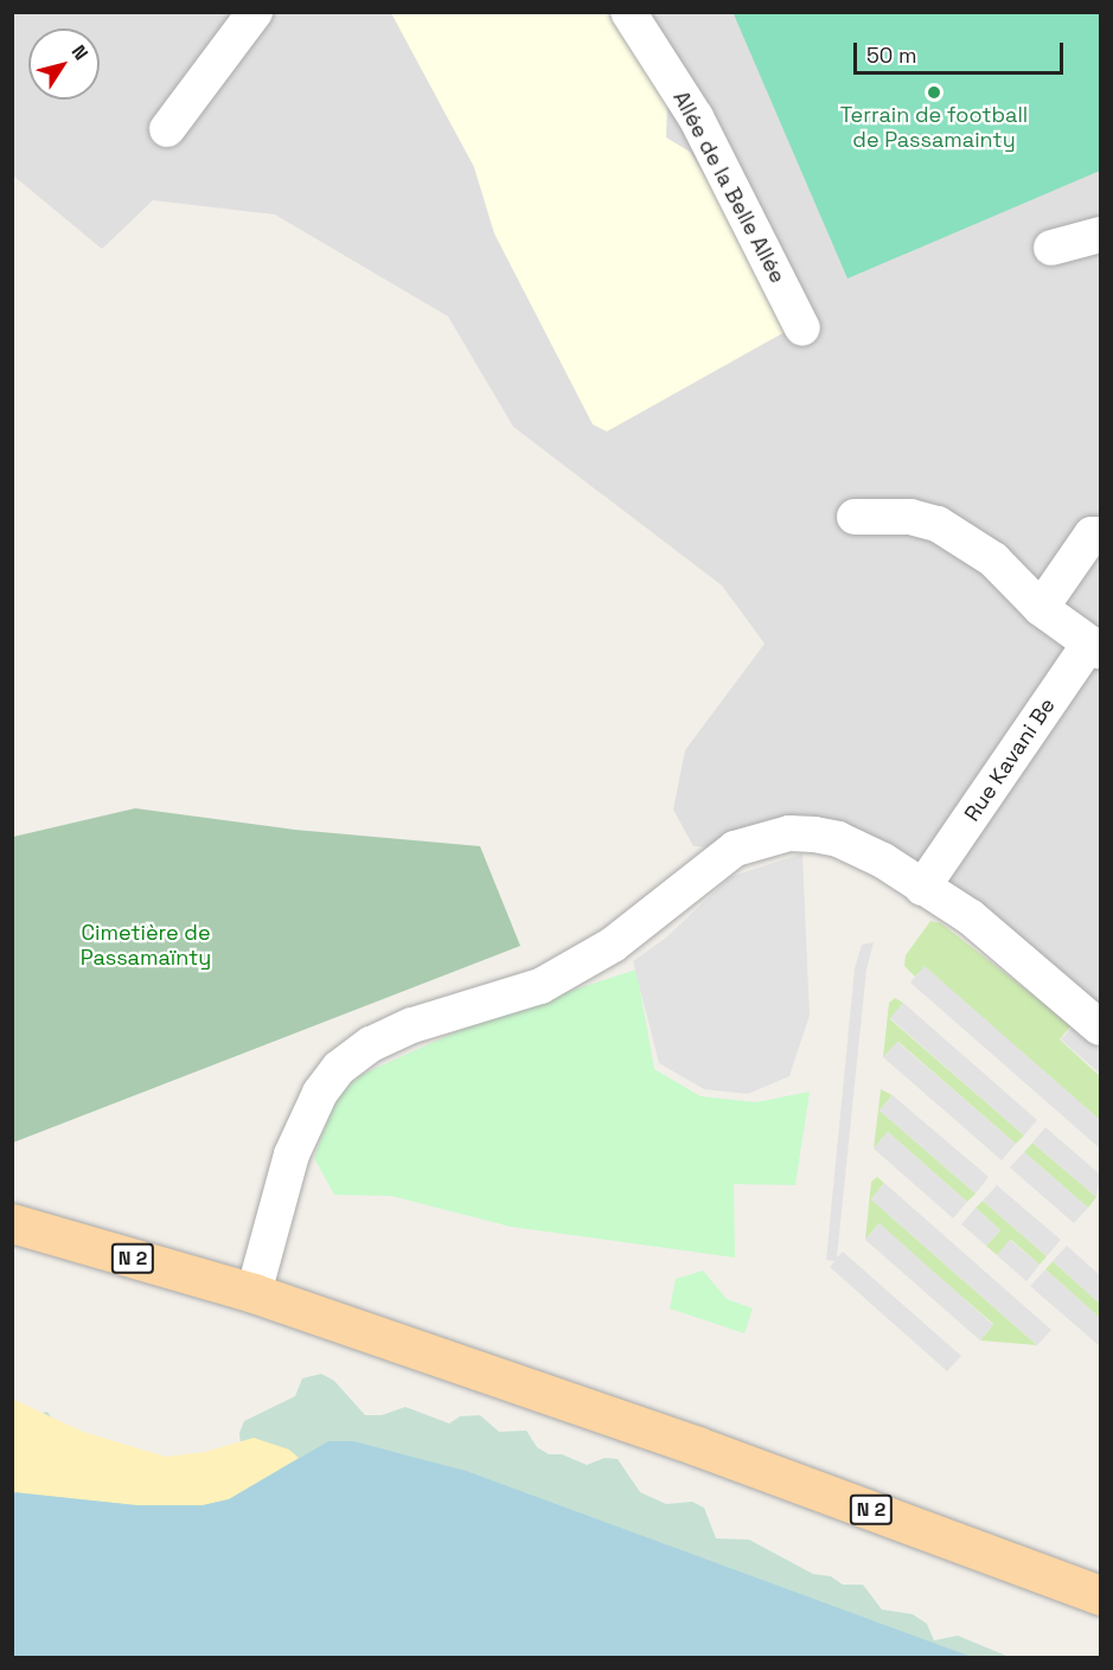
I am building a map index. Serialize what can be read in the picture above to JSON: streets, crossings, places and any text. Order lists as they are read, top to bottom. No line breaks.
{"streets":{"main road":["N 2"],"street":["Allée de la Belle Allée","Rue Kavani Be"]},"parks":["Cimetière de Passamaïnty"],"places":["Terrain de football de Passamainty"],"scale_bar":"50 m","north":"top right"}
